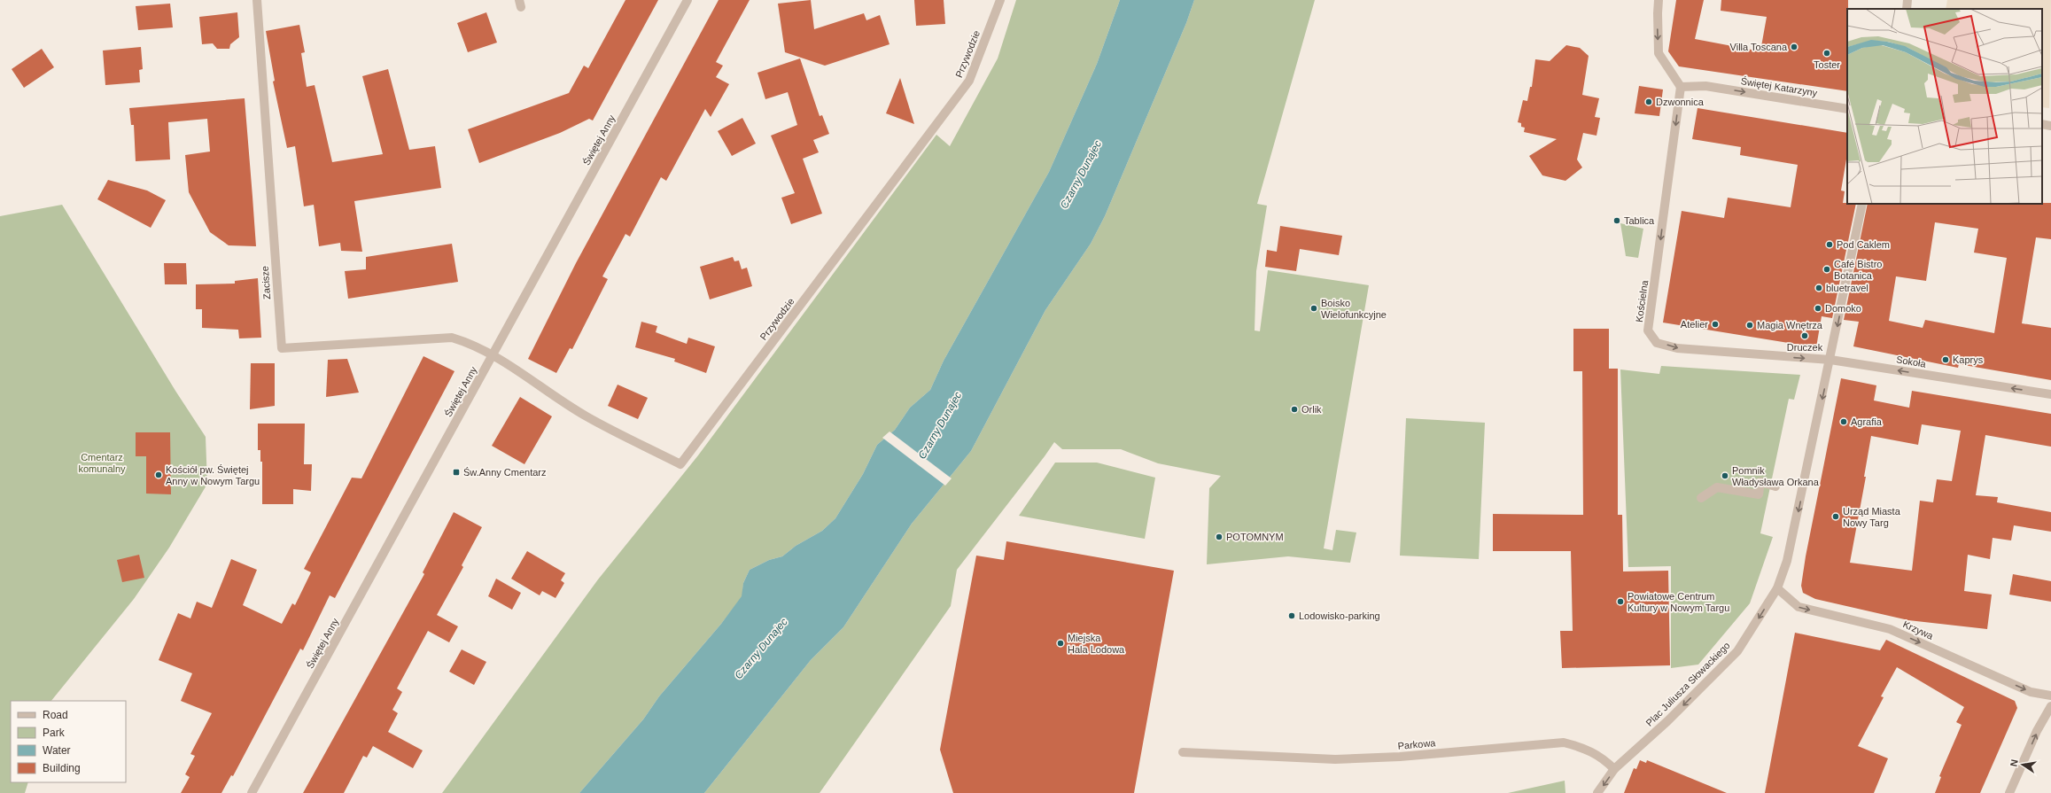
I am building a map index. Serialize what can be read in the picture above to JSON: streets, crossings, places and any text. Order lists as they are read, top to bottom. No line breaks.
{"streets":{"street":["Przywodzie","Świętej Katarzyny","Świętej Anny","Zacisze","Kościelna","Sokoła","Krzywa","Plac Juliusza Słowackiego","Parkowa"]},"crossings":[["Przywodzie","Świętej Anny"],["Przywodzie","Zacisze"],["Świętej Katarzyny","Kościelna"],["Świętej Anny","Zacisze"],["Kościelna","Sokoła"],["Kościelna","Plac Juliusza Słowackiego"],["Sokoła","Plac Juliusza Słowackiego"],["Krzywa","Plac Juliusza Słowackiego"],["Plac Juliusza Słowackiego","Parkowa"]],"one_way":["Świętej Katarzyny","Sokoła","Krzywa","Plac Juliusza Słowackiego"],"water":["Czarny Dunajec"],"parks":["Cmentarz komunalny"],"places":{"other":["Villa Toscana","Toster","Dzwonnica","Tablica","Pod Caklem","Café Bistro Botanica","bluetravel","Boisko Wielofunkcyjne","Domoko","Atelier","Magia Wnętrza","Druczek","Kaprys","Orlik","Agrafia","Kościół pw. Świętej Anny w Nowym Targu","Pomnik Władysława Orkana","Urząd Miasta Nowy Targ","POTOMNYM","Powiatowe Centrum Kultury w Nowym Targu","Lodowisko-parking","Miejska Hala Lodowa"],"transit":["Św.Anny Cmentarz"]},"legend":["Road","Park","Water","Building"],"north":"left"}
